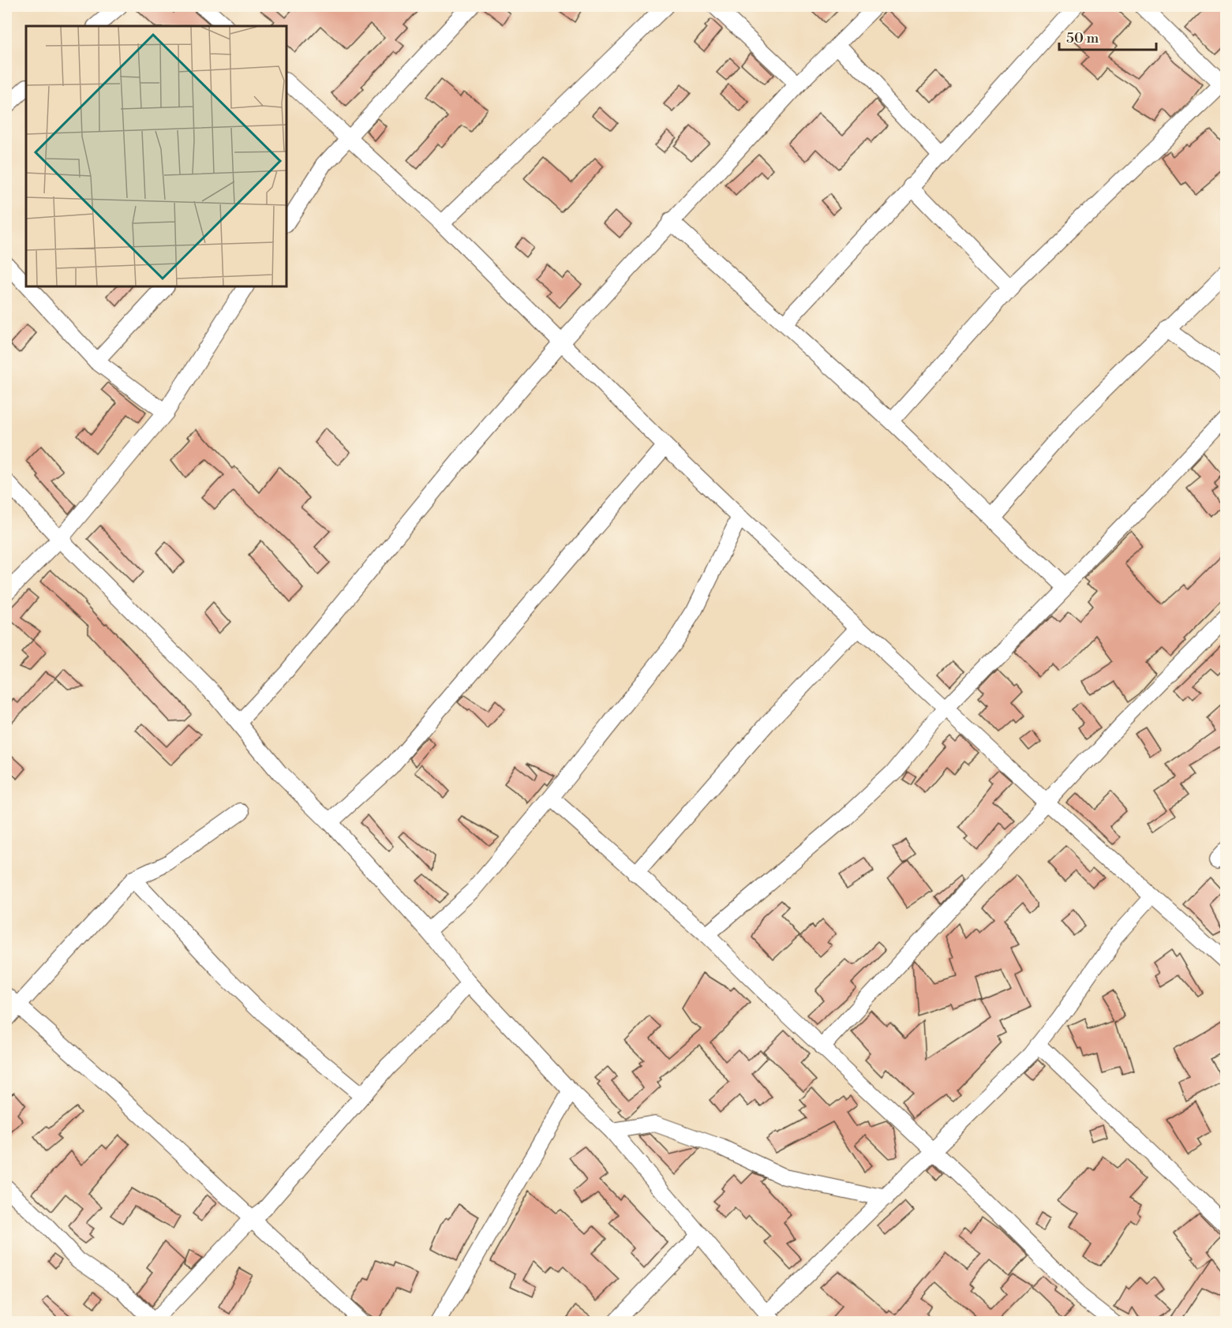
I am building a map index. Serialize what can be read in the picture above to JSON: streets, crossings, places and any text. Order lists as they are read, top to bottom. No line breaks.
{"scale_bar":"50 m"}
